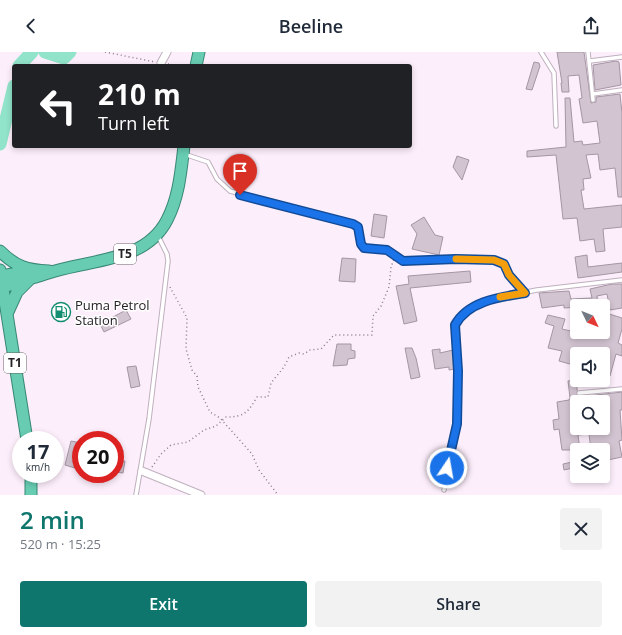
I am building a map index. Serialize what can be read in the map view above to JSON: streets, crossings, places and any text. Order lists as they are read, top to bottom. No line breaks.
{"streets":{"highway":["T5","T1"]},"crossings":[["T5","T1"]],"places":{"fuel station":["Puma Petrol Station"]},"north":"bottom right","page":{"header":"Beeline","turn":["210 m","Turn left"],"speed":"17 km/h","limit":"20","heading":["2 min","520 m · 15:25"],"buttons":["Exit","Share"]}}
